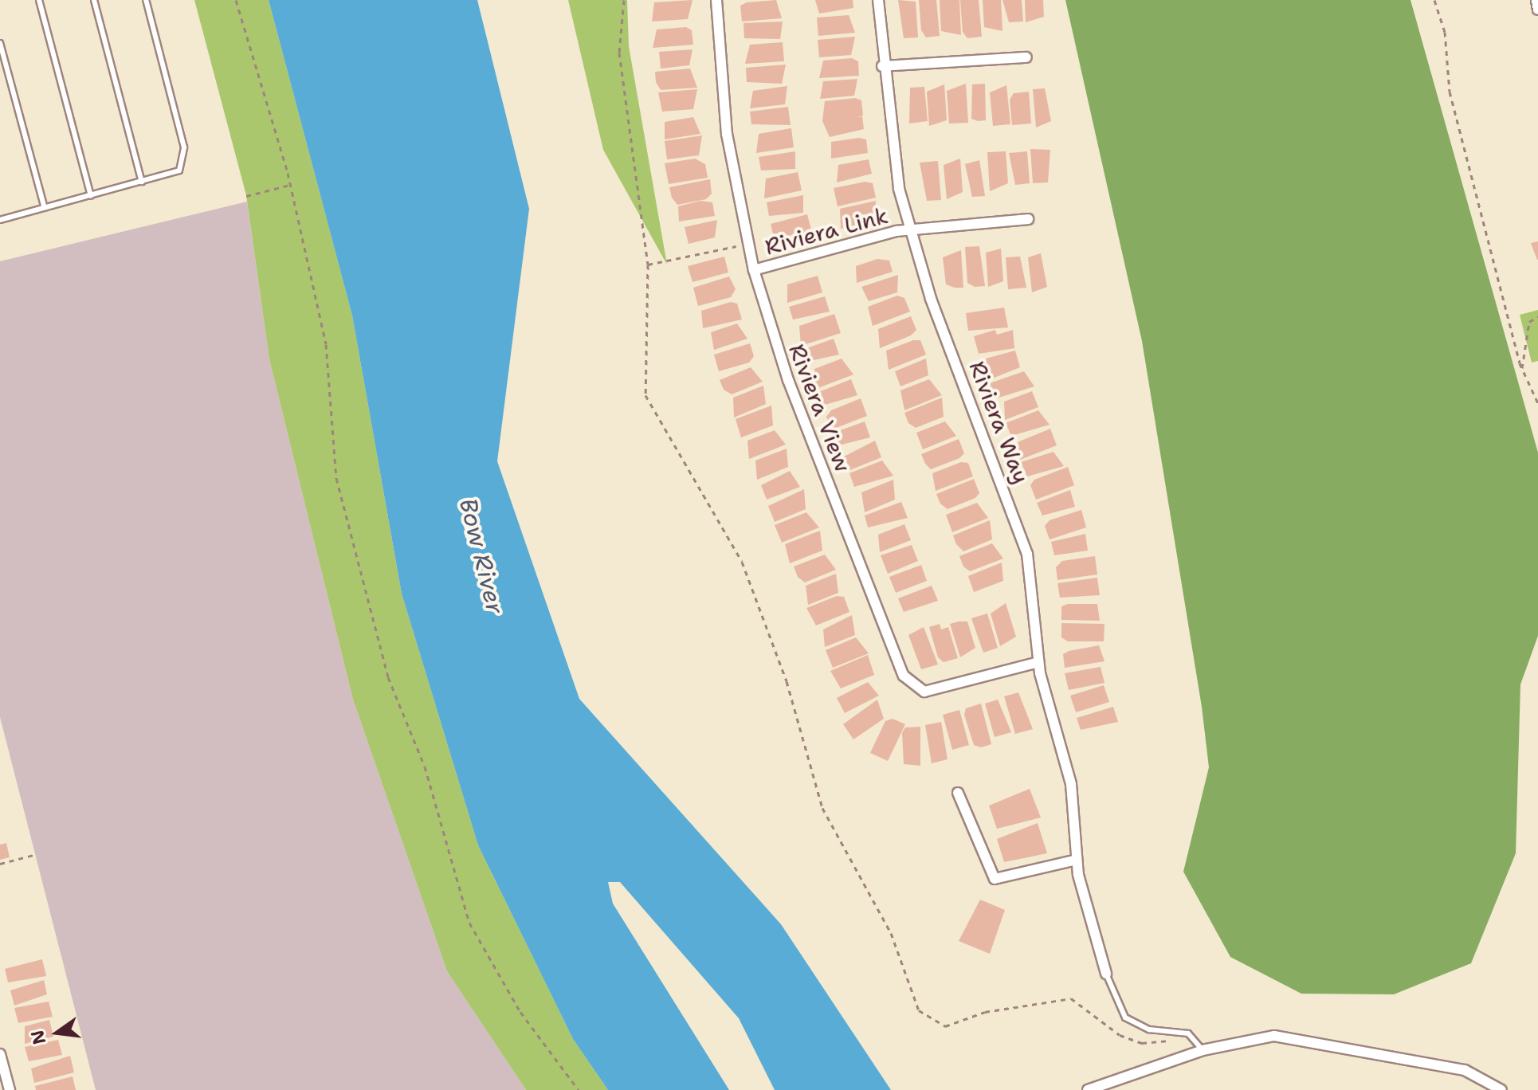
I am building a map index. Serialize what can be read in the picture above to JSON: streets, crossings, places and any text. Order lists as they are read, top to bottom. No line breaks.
{"streets":{"street":["Riviera Link","Riviera View","Riviera Way"]},"crossings":[["Riviera Link","Riviera View"],["Riviera Link","Riviera Way"],["Riviera View","Riviera Way"]],"water":["Bow River"],"north":"left"}
